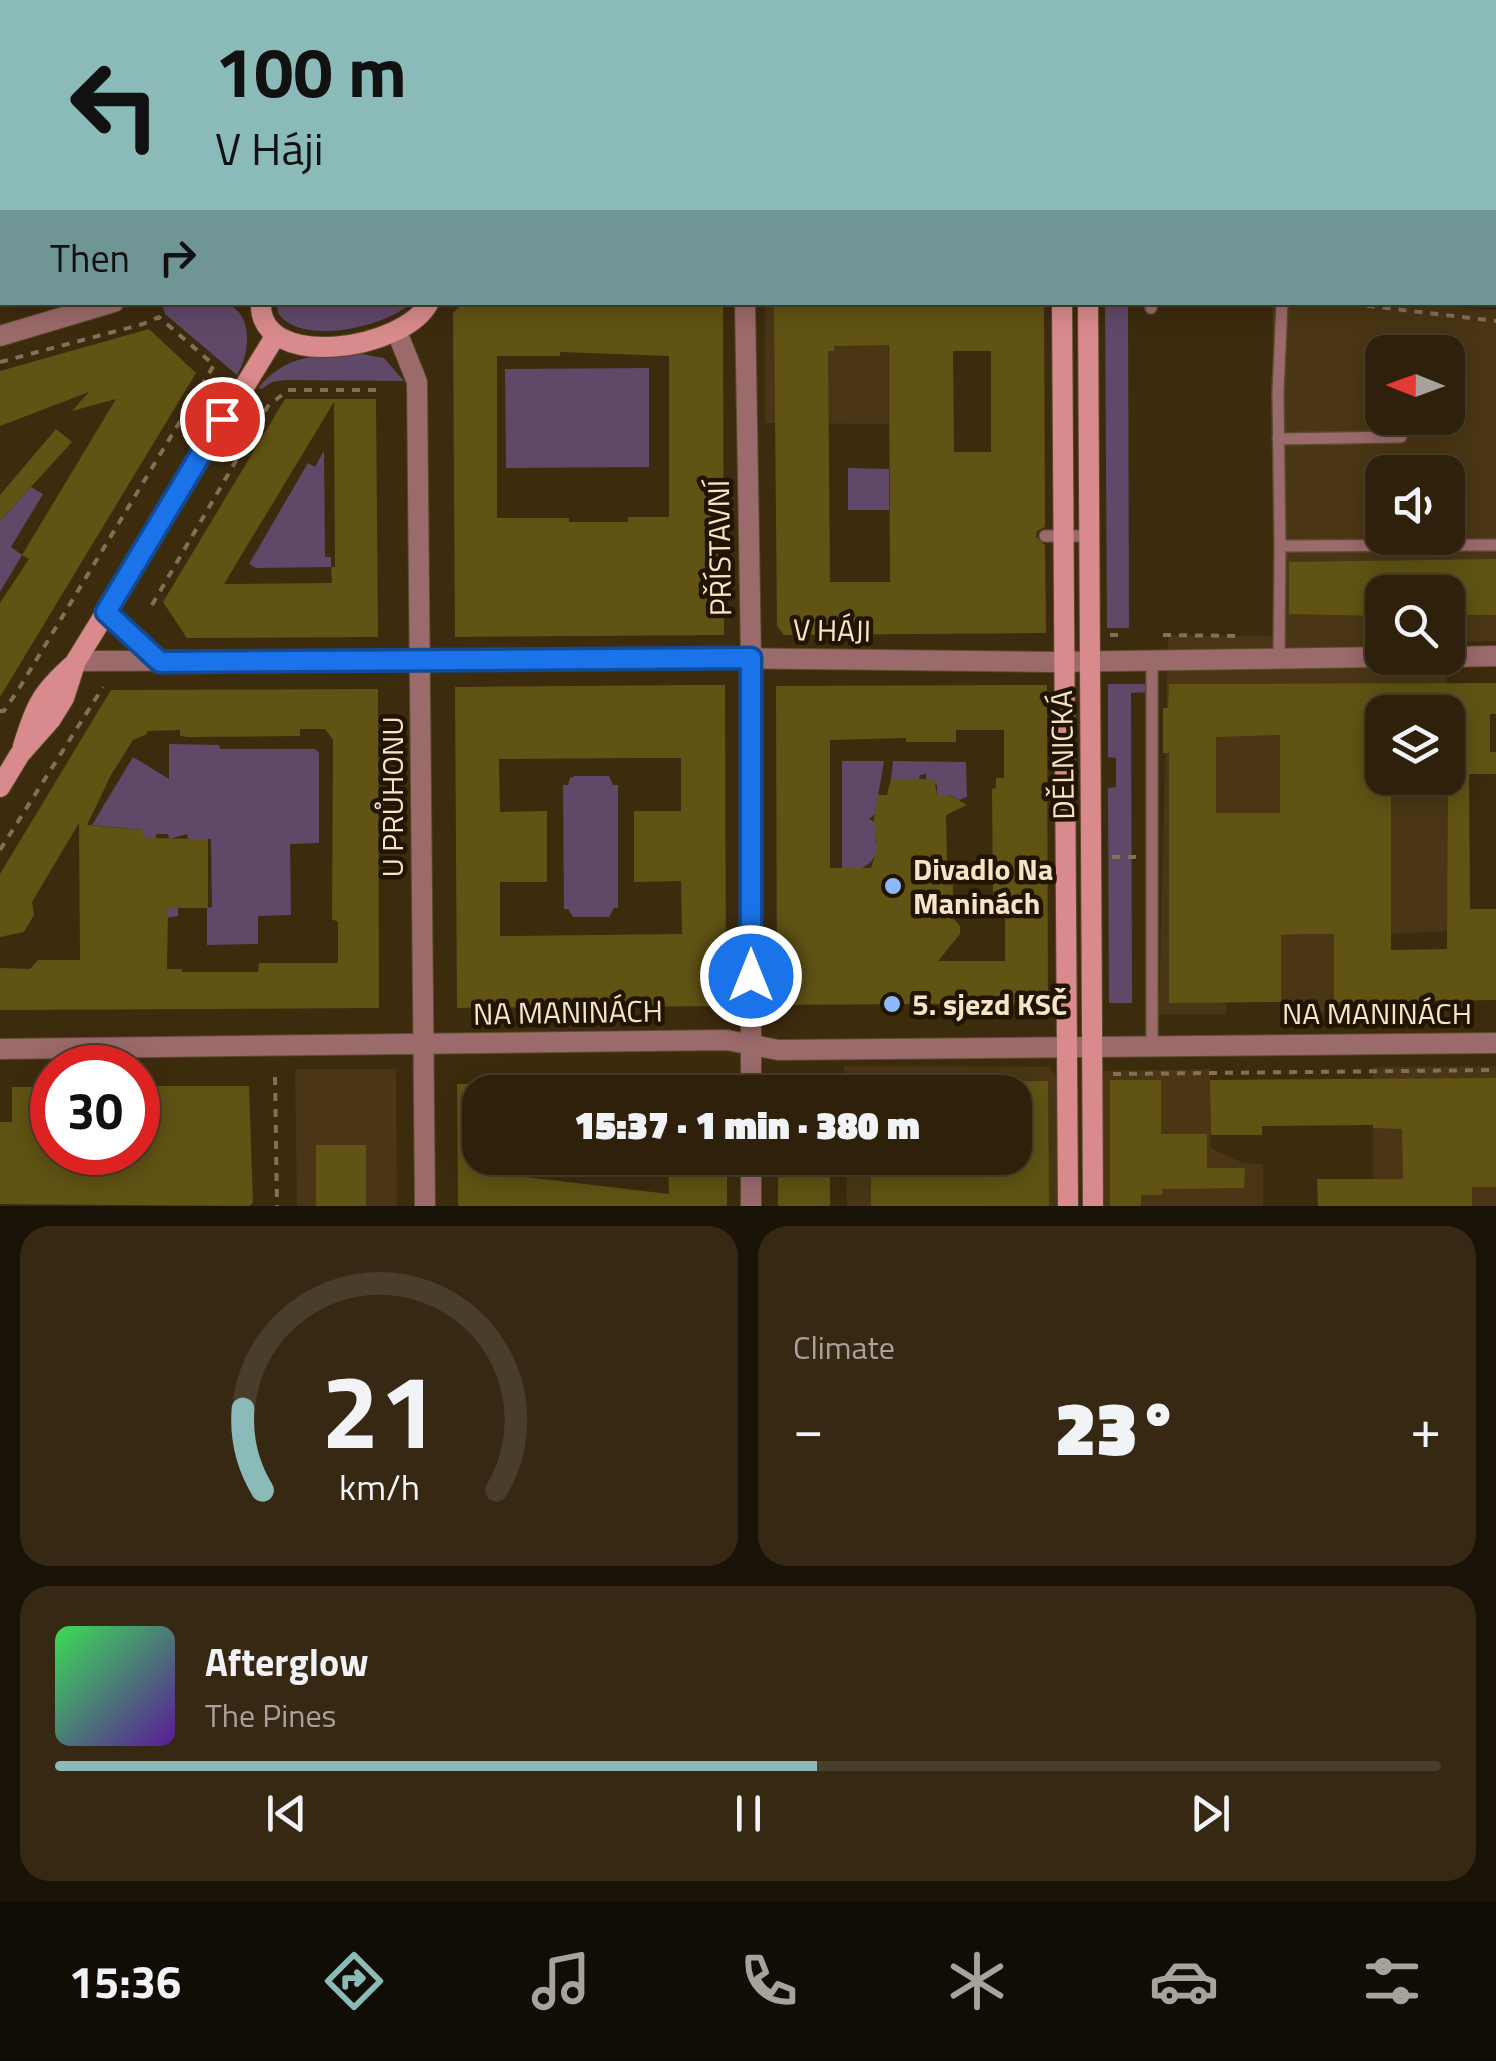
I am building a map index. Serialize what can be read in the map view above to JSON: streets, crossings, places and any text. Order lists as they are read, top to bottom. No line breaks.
{"streets":{"street":["PŘÍSTAVNÍ","V HÁJI","DĚLNICKÁ","U PRŮHONU","NA MANINÁCH"]},"crossings":[["PŘÍSTAVNÍ","V HÁJI"],["PŘÍSTAVNÍ","NA MANINÁCH"],["V HÁJI","DĚLNICKÁ"],["V HÁJI","U PRŮHONU"],["DĚLNICKÁ","NA MANINÁCH"],["U PRŮHONU","NA MANINÁCH"]],"places":["Divadlo Na Maninách","5. sjezd KSČ"],"north":"left","page":{"turn":["100 m","V Háji"],"then":"Then","limit":"30","trip":"15:37 · 1 min · 380 m","tile":"Climate","heat":["−","23°","+"],"song":["Afterglow","The Pines"],"tabs":"15:36","gauge":["21","km/h"]}}
